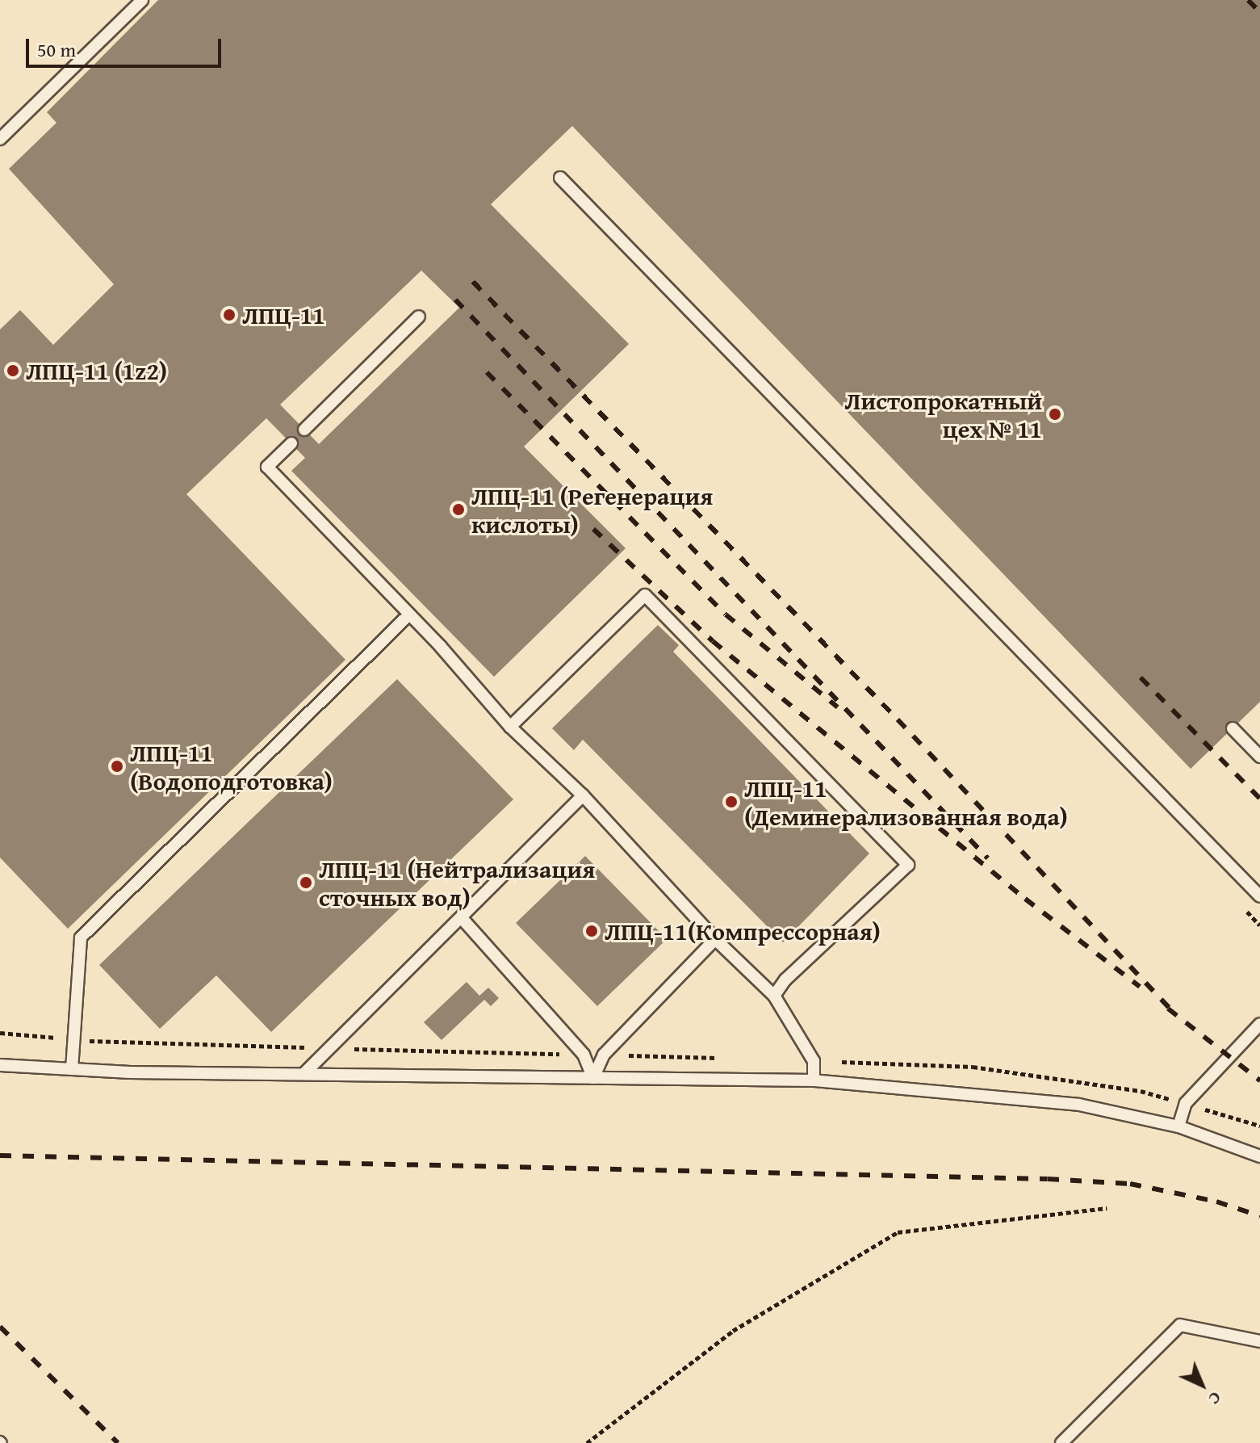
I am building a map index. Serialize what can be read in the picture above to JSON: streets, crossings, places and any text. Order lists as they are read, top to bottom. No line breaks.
{"places":["ЛПЦ-11","ЛПЦ-11 (1z2)","Листопрокатный цех № 11","ЛПЦ-11 (Регенерация кислоты)","ЛПЦ-11 (Водоподготовка)","ЛПЦ-11 (Деминерализованная вода)","ЛПЦ-11 (Нейтрализация сточных вод)","ЛПЦ-11(Компрессорная)"],"scale_bar":"50 m","north":"bottom right"}
